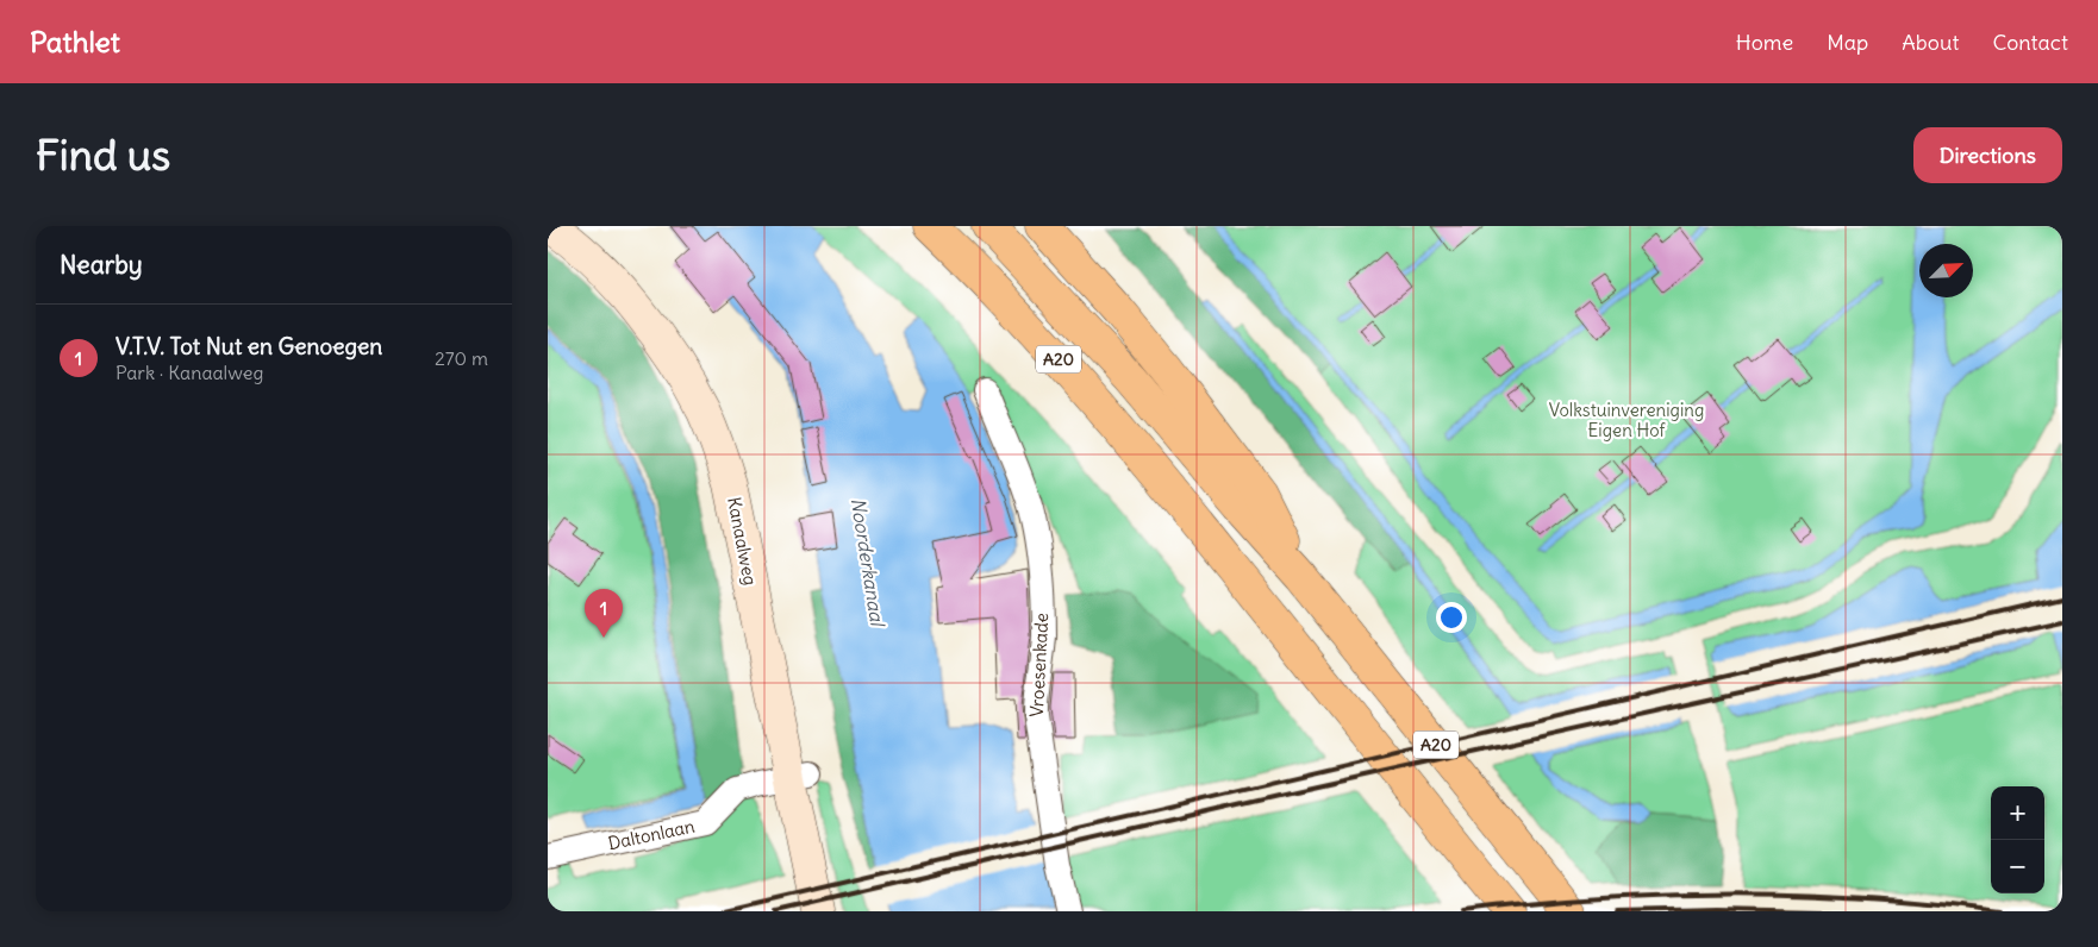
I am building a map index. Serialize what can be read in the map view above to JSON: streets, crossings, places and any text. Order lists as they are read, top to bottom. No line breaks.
{"streets":{"highway":["A20"],"main road":["Kanaalweg"],"street":["Vroesenkade","Daltonlaan"]},"crossings":[["Kanaalweg","Daltonlaan"]],"water":["Noorderkanaal"],"parks":["Volkstuinvereniging Eigen Hof"],"north":"top right","page":{"header":"Pathlet","nav":["Home","Map","About","Contact"],"buttons":"Directions","title":"Find us","heading":"Nearby","list":[{"mark":"1","name":"V.T.V. Tot Nut en Genoegen","note":"Park · Kanaalweg","value":"270 m"}],"pins":"1","map_buttons":["+","−"]}}
